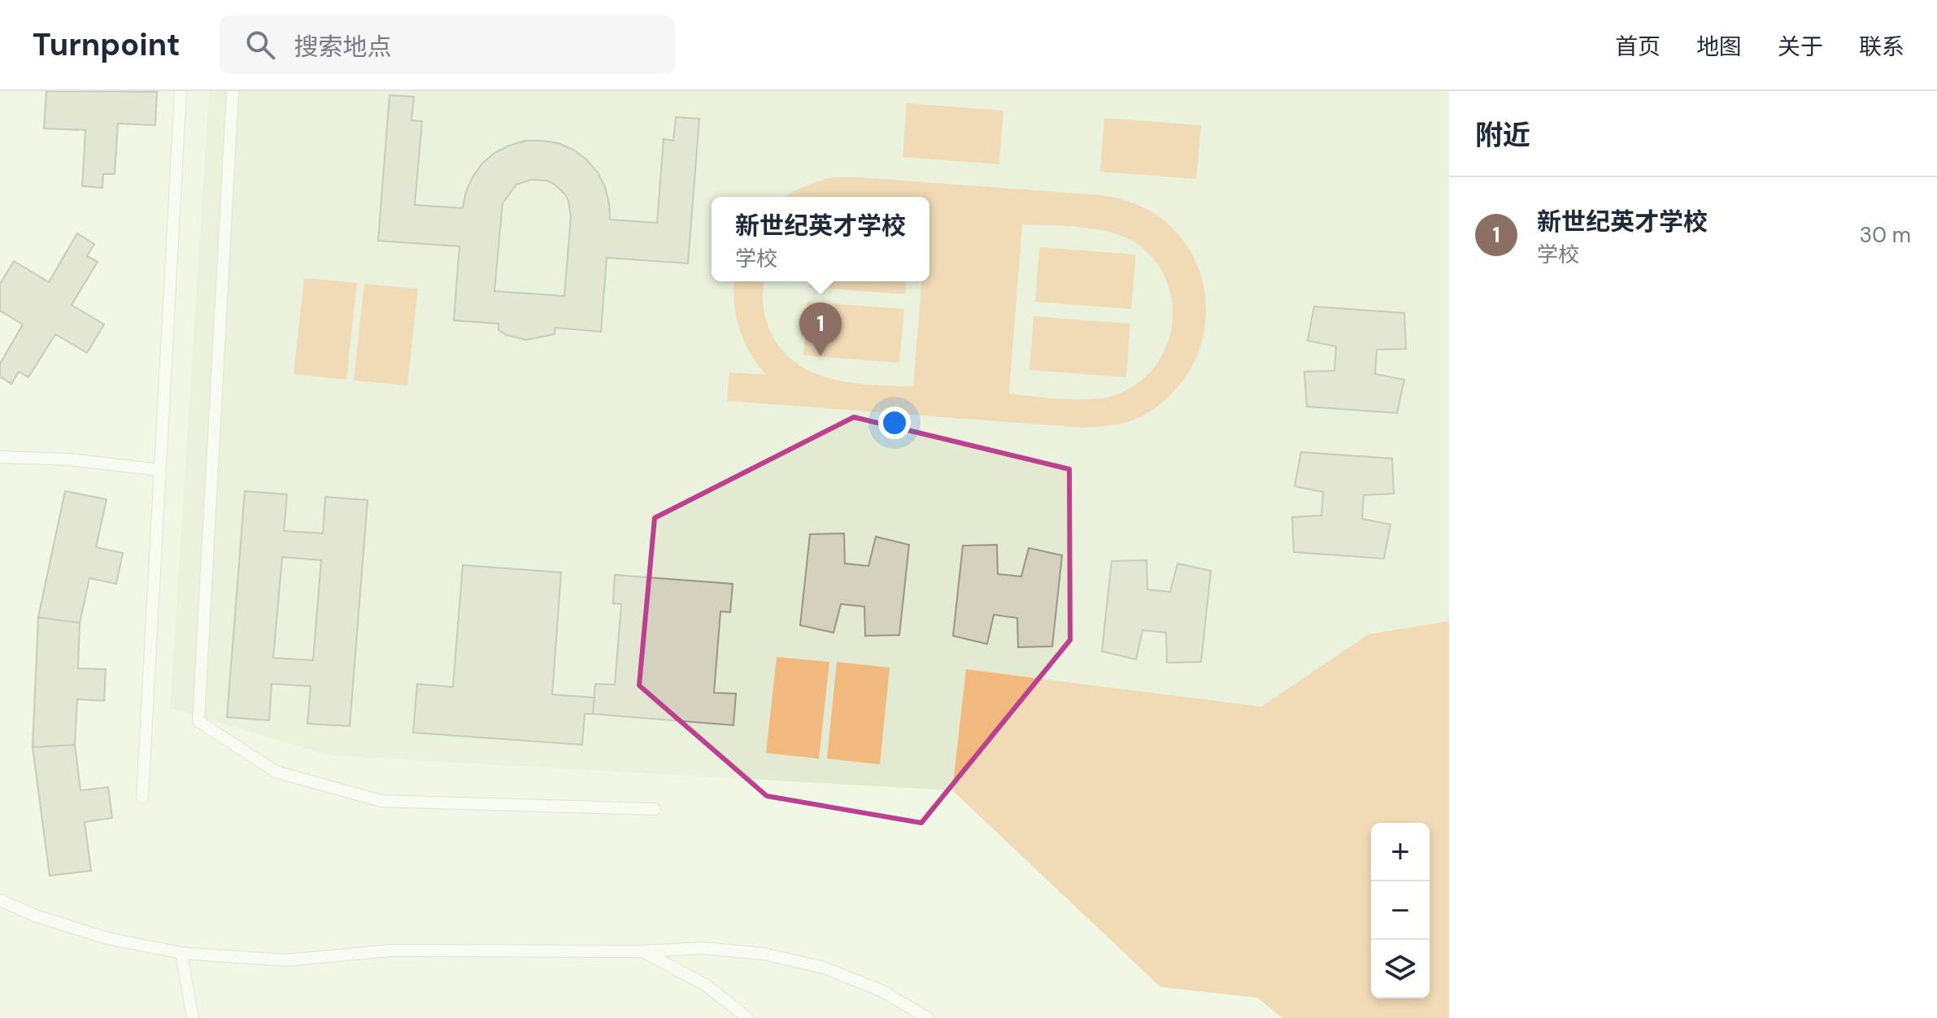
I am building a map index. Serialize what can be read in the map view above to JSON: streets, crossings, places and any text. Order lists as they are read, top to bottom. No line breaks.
{"page":{"header":"Turnpoint","search":"搜索地点","nav":["首页","地图","关于","联系"],"heading":"附近","list":[{"mark":"1","name":"新世纪英才学校","note":"学校","value":"30 m"}],"popup":["新世纪英才学校","学校"],"pins":"1","map_buttons":["+","−"]}}
